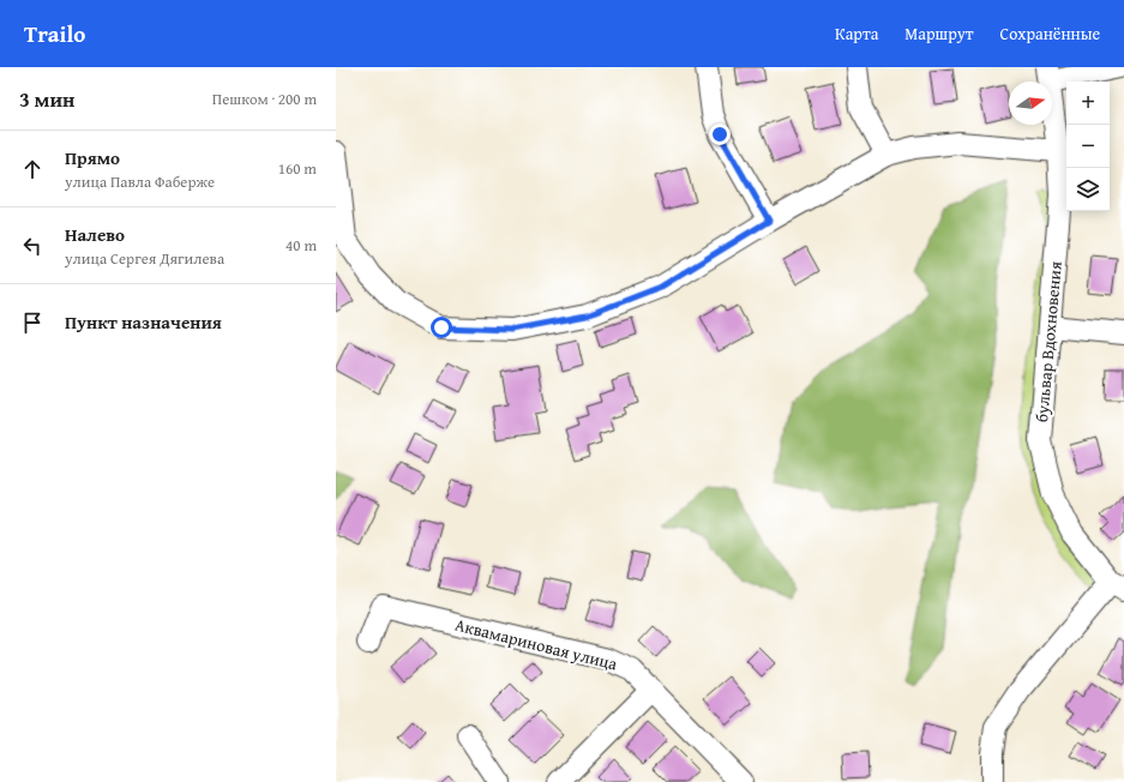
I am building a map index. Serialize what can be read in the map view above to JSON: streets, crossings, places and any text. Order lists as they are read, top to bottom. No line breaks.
{"streets":{"street":["бульвар Вдохновения","Аквамариновая улица"]},"north":"right","page":{"header":"Trailo","nav":["Карта","Маршрут","Сохранённые"],"heading":["3 мин","Пешком · 200 m"],"map_buttons":["+","−"],"list":[["Прямо","улица Павла Фаберже","160 m"],["Налево","улица Сергея Дягилева","40 m"],"Пункт назначения"]}}
